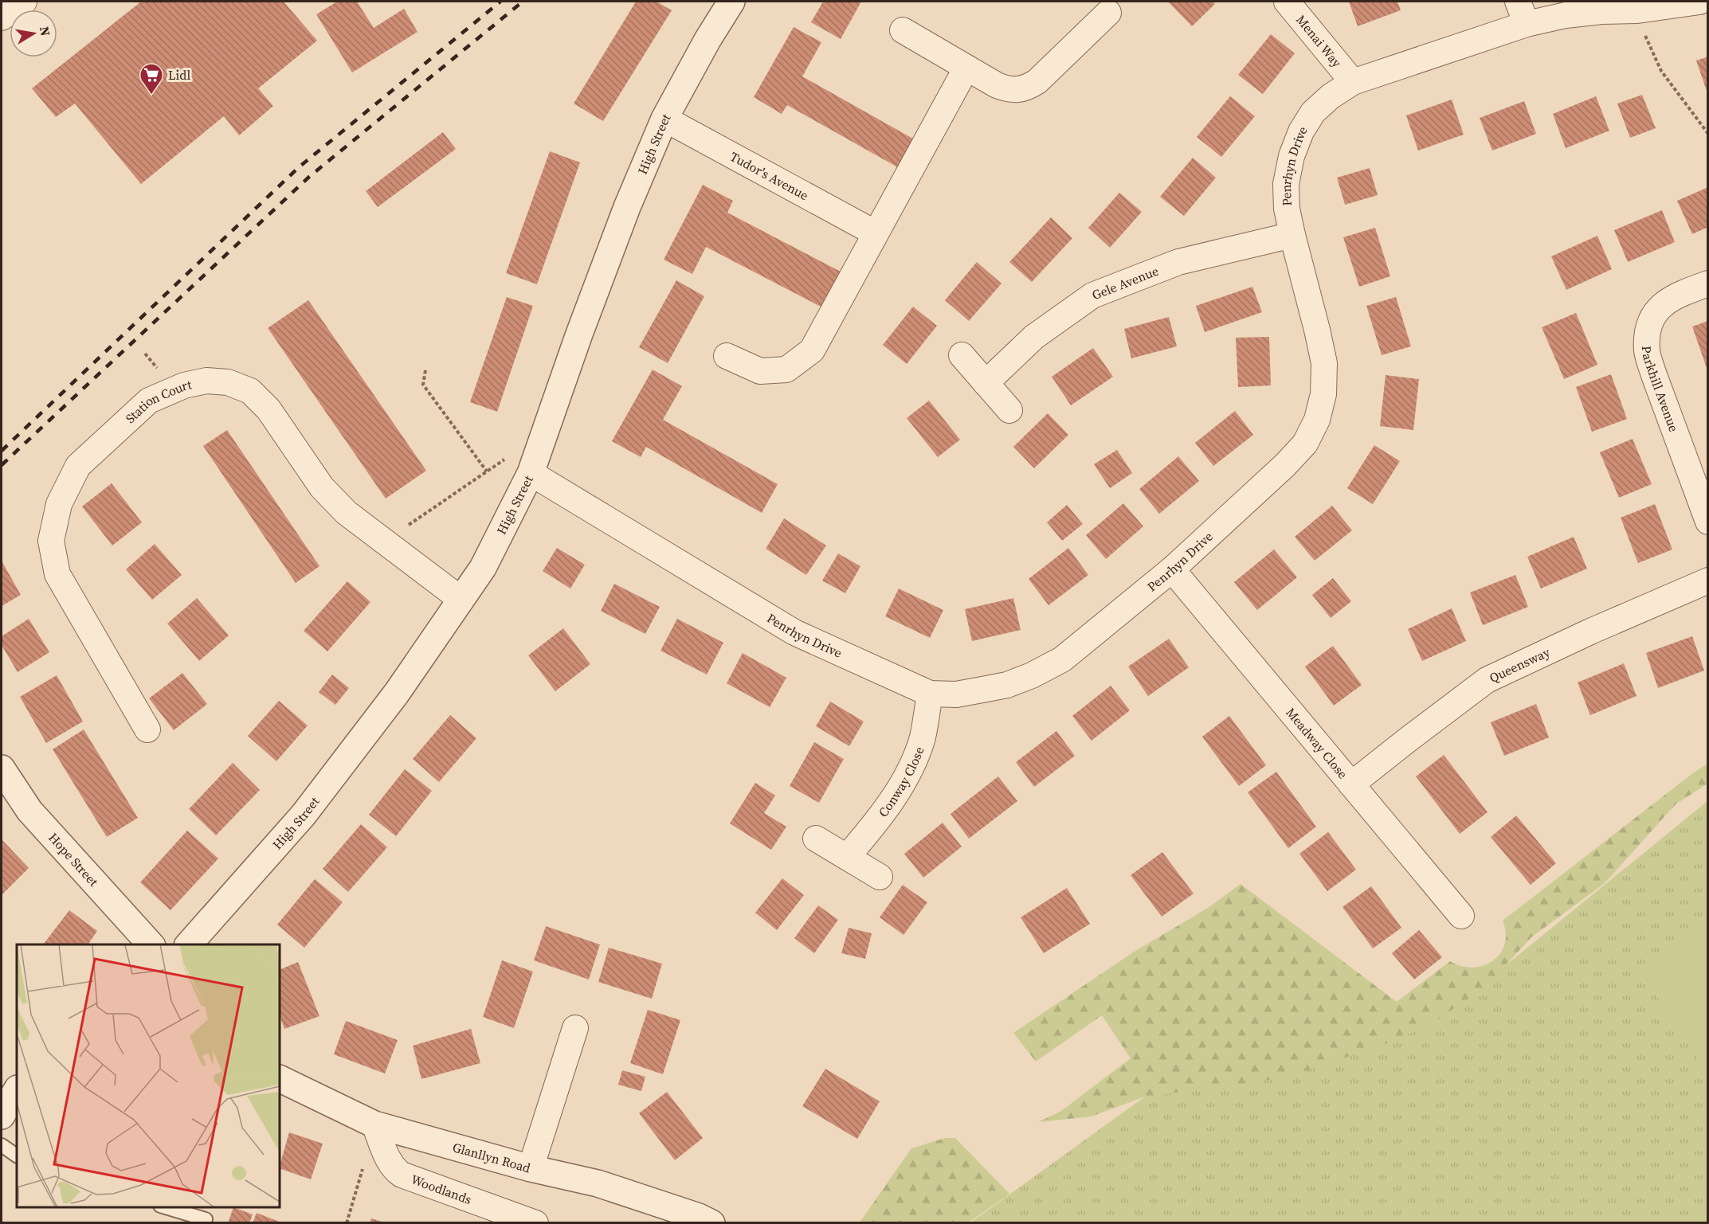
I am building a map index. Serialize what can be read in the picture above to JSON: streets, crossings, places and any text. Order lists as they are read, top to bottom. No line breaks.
{"streets":{"street":["Menai Way","High Street","Penrhyn Drive","Tudor's Avenue","Gele Avenue","Parkhill Avenue","Station Court","Queensway","Meadway Close","Conway Close","Hope Street","Glanllyn Road","Woodlands"]},"crossings":[["Menai Way","Penrhyn Drive"],["High Street","Penrhyn Drive"],["High Street","Tudor's Avenue"],["High Street","Station Court"],["Penrhyn Drive","Gele Avenue"],["Penrhyn Drive","Meadway Close"],["Penrhyn Drive","Conway Close"],["Queensway","Meadway Close"],["Glanllyn Road","Woodlands"]],"places":{"supermarket":["Lidl"]},"north":"right"}
